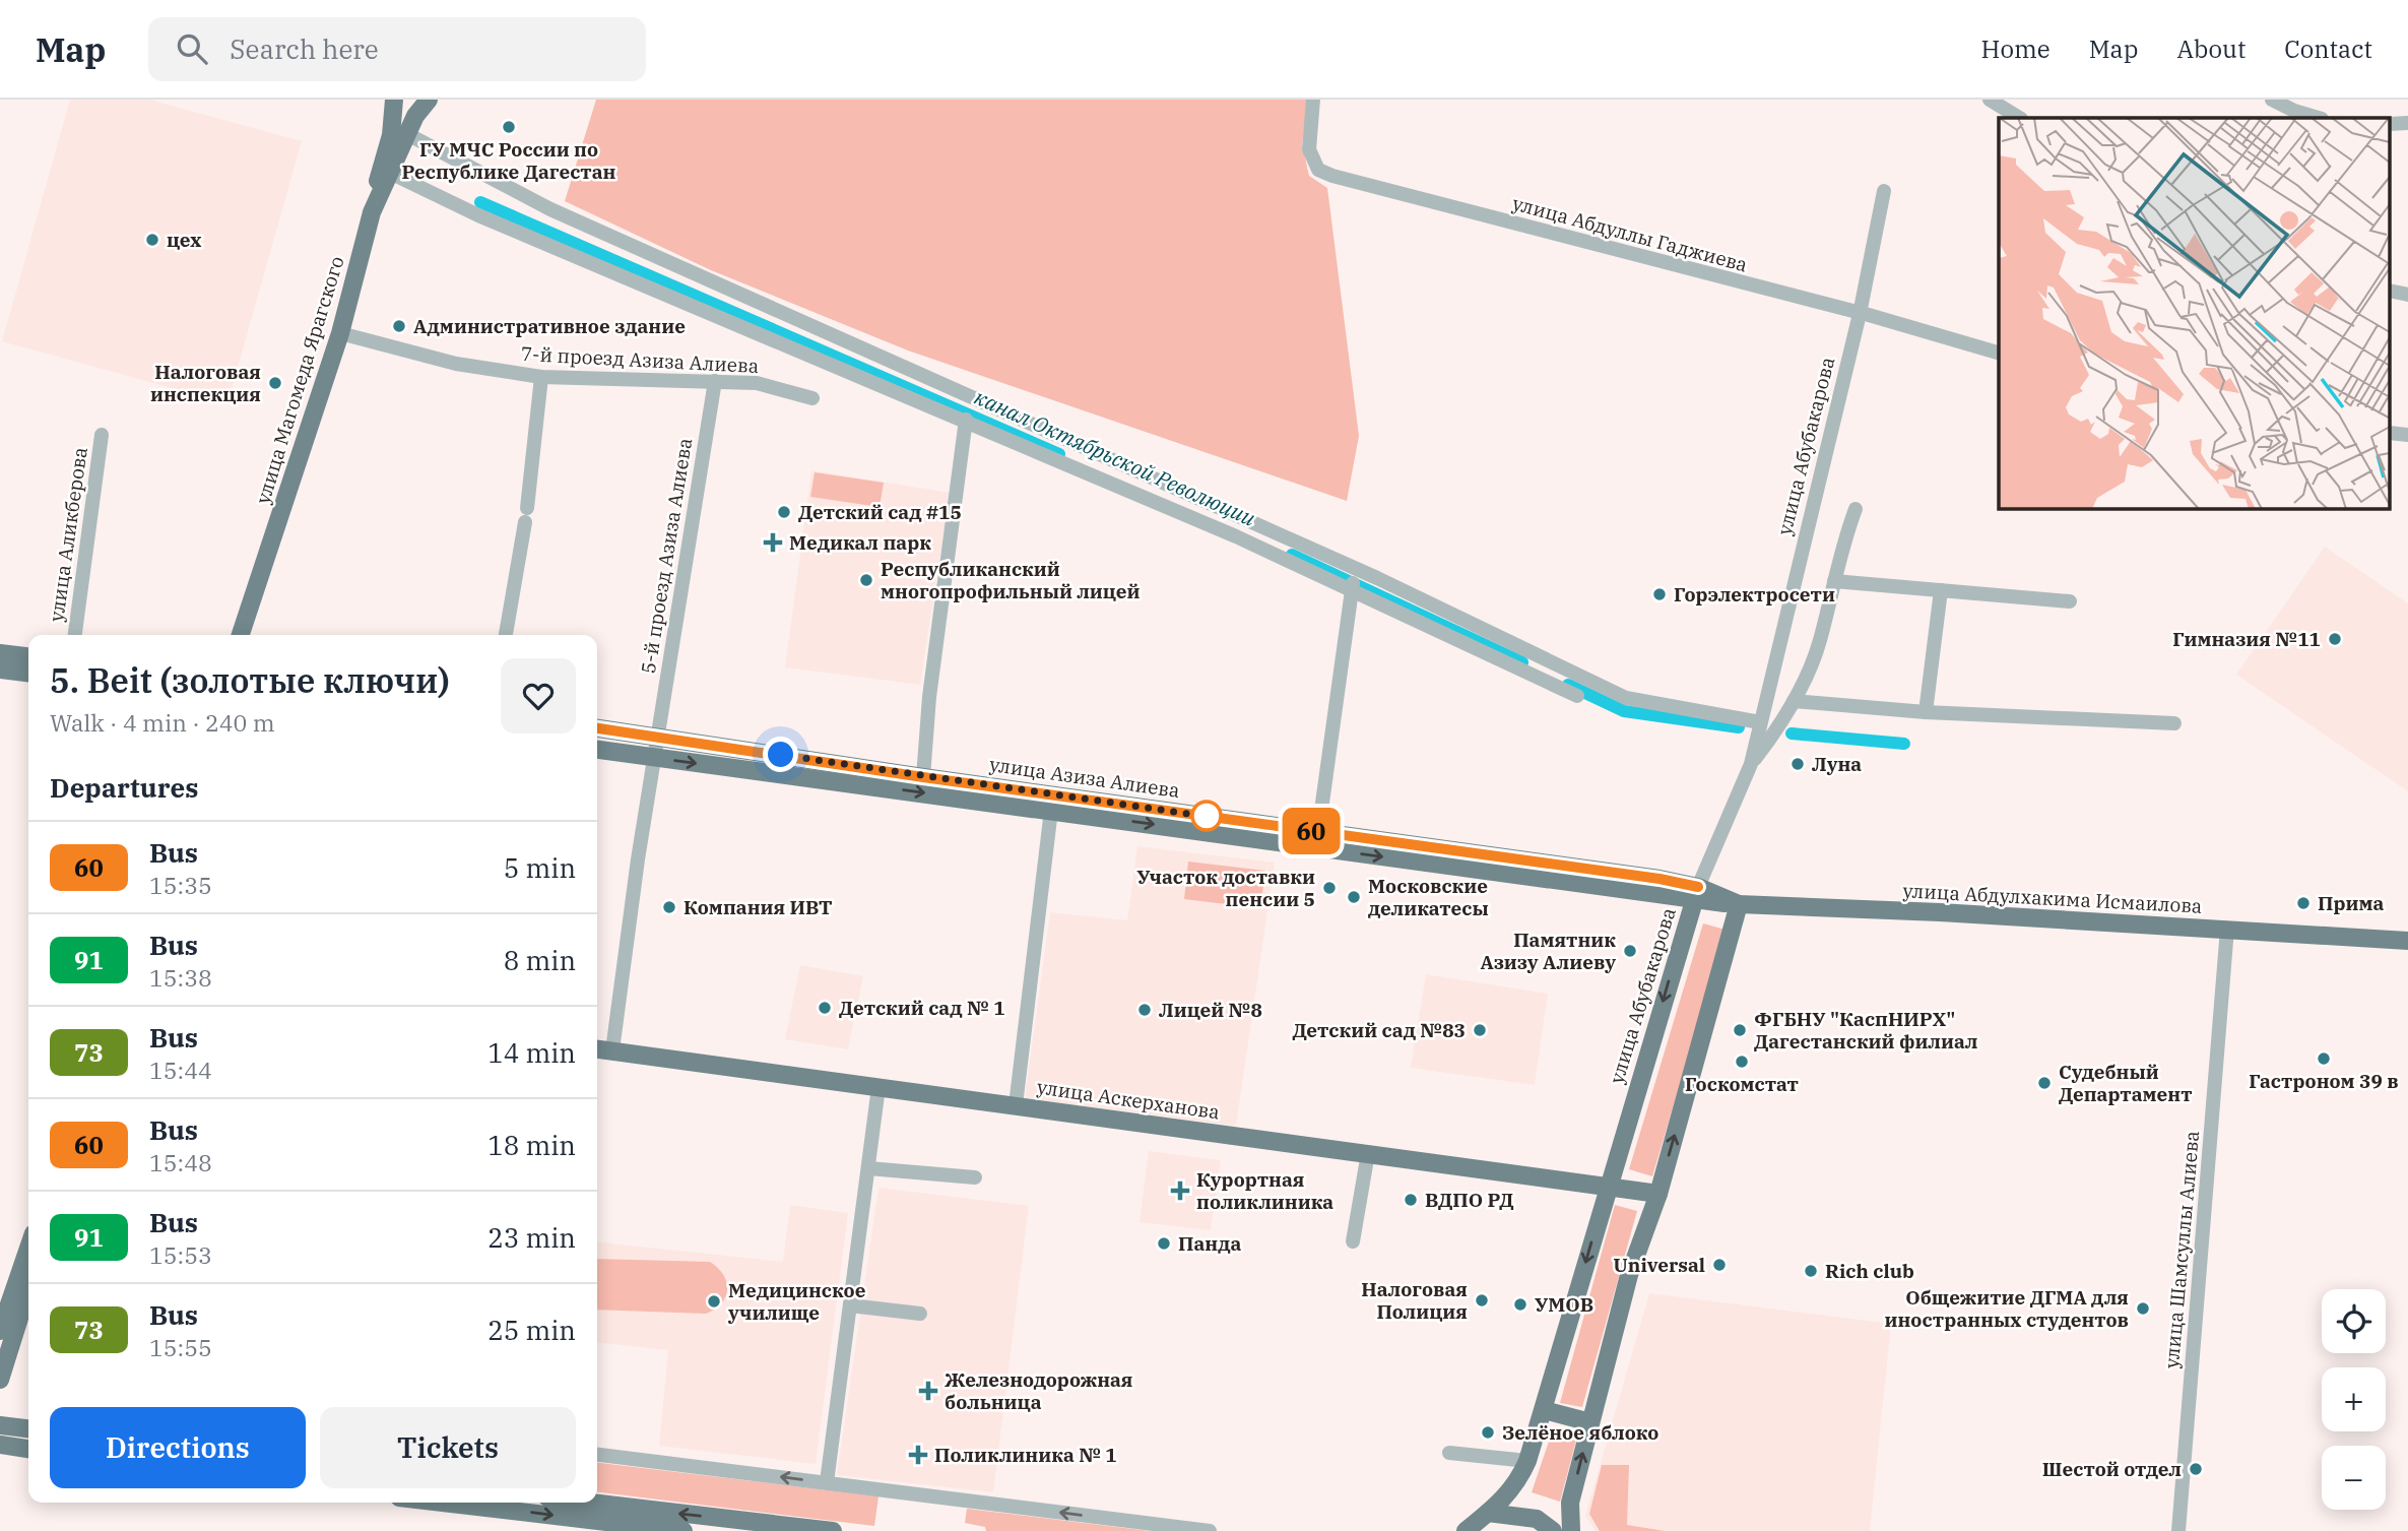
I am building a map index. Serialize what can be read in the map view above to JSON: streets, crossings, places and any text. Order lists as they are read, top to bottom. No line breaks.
{"streets":{"main road":["улица Магомеда Ярагского","улица Абубакарова","улица Азиза Алиева","улица Абдулхакима Исмаилова","улица Аскерханова"],"street":["улица Абдуллы Гаджиева","7-й проезд Азиза Алиева","улица Аликберова","5-й проезд Азиза Алиева","улица Шамсуллы Алиева"]},"crossings":[["улица Абдуллы Гаджиева","улица Абубакарова"],["7-й проезд Азиза Алиева","улица Магомеда Ярагского"],["7-й проезд Азиза Алиева","5-й проезд Азиза Алиева"],["улица Абубакарова","улица Азиза Алиева"],["улица Абубакарова","улица Абдулхакима Исмаилова"],["улица Абубакарова","улица Аскерханова"],["5-й проезд Азиза Алиева","улица Азиза Алиева"],["5-й проезд Азиза Алиева","улица Аскерханова"],["улица Азиза Алиева","улица Абдулхакима Исмаилова"],["улица Абдулхакима Исмаилова","улица Шамсуллы Алиева"]],"one_way":["улица Абубакарова"],"water":["канал Октябрьской Революции"],"places":{"other":["ГУ МЧС России по Республике Дагестан","цех","Административное здание","Налоговая инспекция","Детский сад #15","Республиканский многопрофильный лицей","Горэлектросети","Гимназия №11","Луна","Участок доставки пенсии 5","Московские деликатесы","Прима","Компания ИВТ","Памятник Азизу Алиеву","Детский сад № 1","Лицей №8","Детский сад №83","ФГБНУ \"КаспНИРХ\" Дагестанский филиал","Гастроном 39 в","Госкомстат","Судебный Департамент","ВДПО РД","Панда","Universal","Rich club","Налоговая Полиция","Медицинское училище","УМОВ","Общежитие ДГМА для иностранных студентов","Зелёное яблоко","Шестой отдел"],"health":["Медикал парк","Курортная поликлиника","Железнодорожная больница","Поликлиника № 1"]},"lines":["bus line 60"],"page":{"header":"Map","search":"Search here","nav":["Home","Map","About","Contact"],"on_map":"60","heading":[["5. Beit (золотые ключи)","Walk · 4 min · 240 m"],"Departures"],"list":[{"mark":"60","name":"Bus","note":"15:35","value":"5 min"},{"mark":"91","name":"Bus","note":"15:38","value":"8 min"},{"mark":"73","name":"Bus","note":"15:44","value":"14 min"},{"mark":"60","name":"Bus","note":"15:48","value":"18 min"},{"mark":"91","name":"Bus","note":"15:53","value":"23 min"},{"mark":"73","name":"Bus","note":"15:55","value":"25 min"}],"map_buttons":["+","−"],"buttons":["Directions","Tickets"]}}
